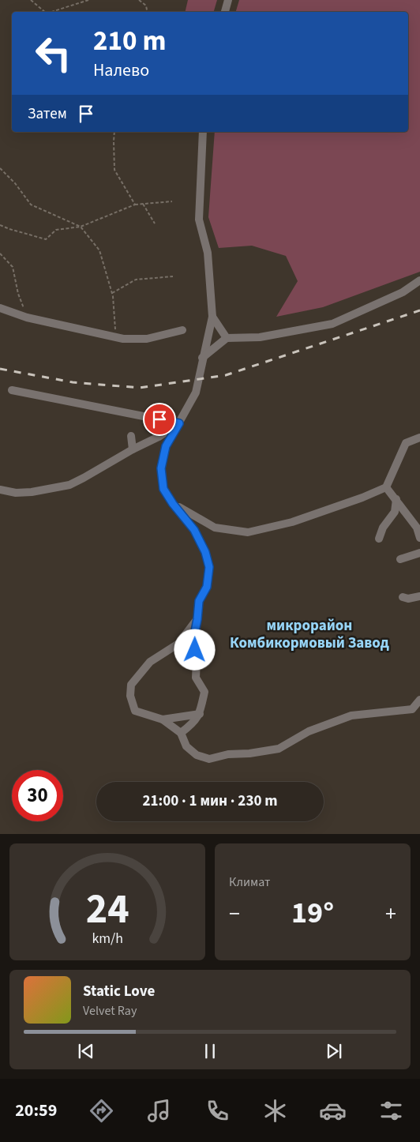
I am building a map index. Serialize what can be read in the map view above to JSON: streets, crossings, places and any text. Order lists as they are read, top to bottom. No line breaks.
{"districts":["микрорайон Комбикормовый Завод"],"page":{"turn":["210 m","Налево"],"then":"Затем","limit":"30","trip":"21:00 · 1 мин · 230 m","tile":"Климат","heat":["−","19°","+"],"song":["Static Love","Velvet Ray"],"tabs":"20:59","gauge":["24","km/h"]}}
